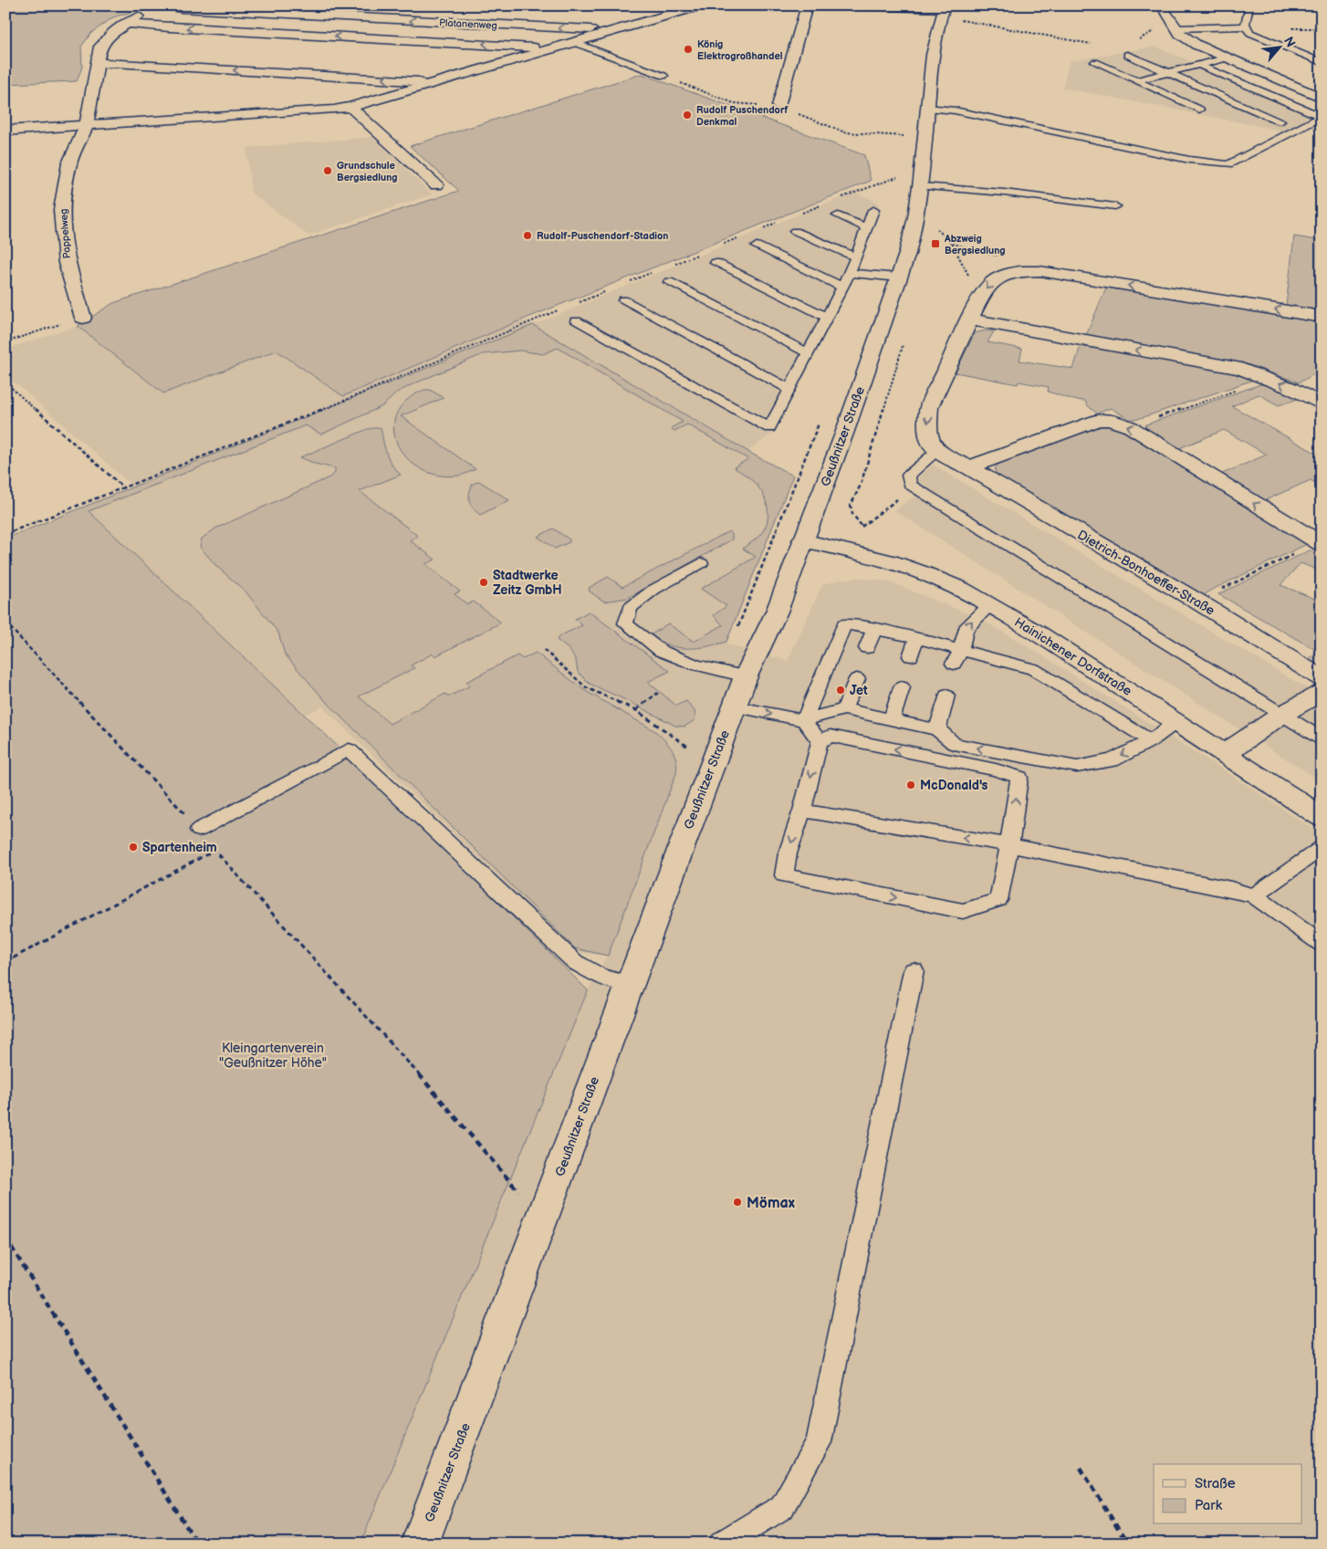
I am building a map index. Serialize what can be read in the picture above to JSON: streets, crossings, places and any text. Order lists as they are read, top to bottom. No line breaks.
{"streets":{"street":["Platanenweg","Pappelweg","Geußnitzer Straße","Dietrich-Bonhoeffer-Straße","Hainichener Dorfstraße"]},"crossings":[["Platanenweg","Pappelweg"],["Geußnitzer Straße","Hainichener Dorfstraße"]],"parks":["Kleingartenverein \"Geußnitzer Höhe\""],"places":{"other":["König Elektrogroßhandel","Rudolf Puschendorf Denkmal","Grundschule Bergsiedlung","Rudolf-Puschendorf-Stadion","Stadtwerke Zeitz GmbH","Jet","McDonald's","Spartenheim","Mömax"],"transit":["Abzweig Bergsiedlung"]},"legend":["Straße","Park"],"north":"top right"}
